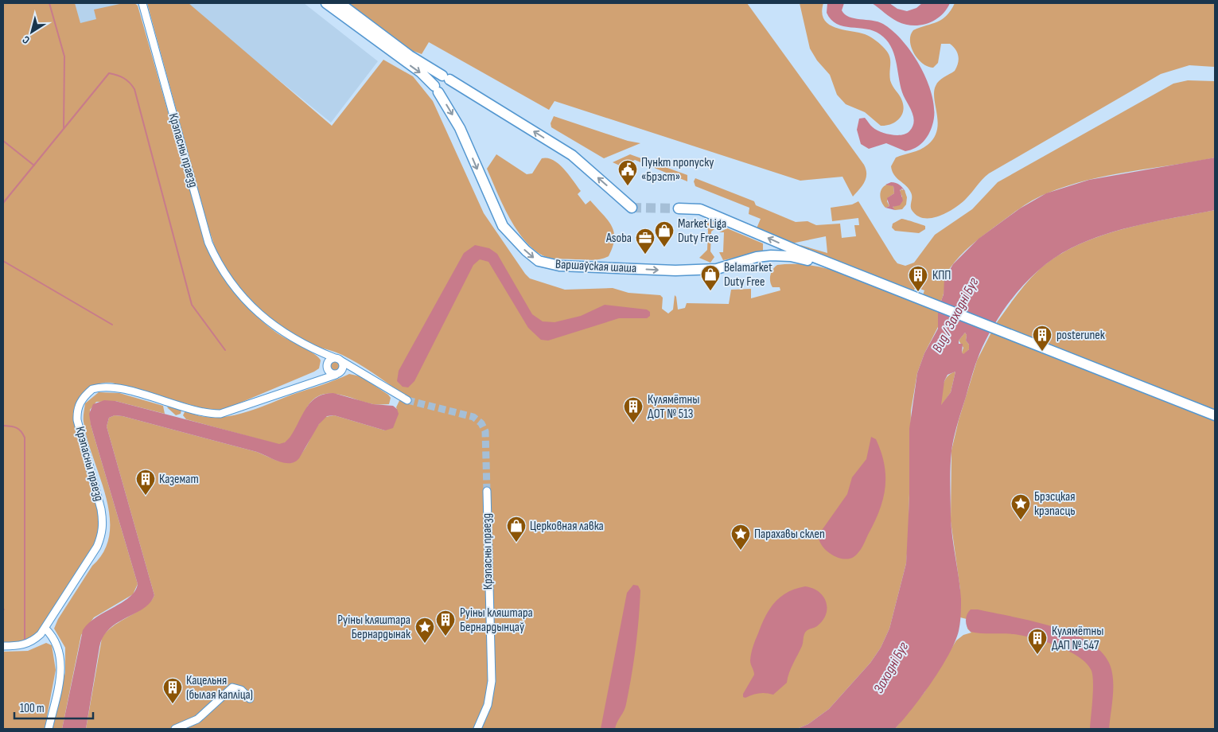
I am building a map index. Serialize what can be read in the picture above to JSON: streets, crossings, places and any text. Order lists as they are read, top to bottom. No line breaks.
{"streets":{"highway":["Варшаўская шаша"],"street":["Крэпасны праезд"]},"water":["Bug / Заходні Буг","Заходні Буг"],"places":{"public building":["Пункт пропуску «Брэст»"],"shop":["Market Liga Duty Free","Belamarket Duty Free","Церковная лавка"],"office":["Asoba"],"building":["КПП","posterunek","Кулямётны ДОТ № 513","Каземат","Руіны кляштара Бернардынцаў","Кулямётны ДАП № 547","Кацельня (былая капліца)"],"place":["Брэсцкая крэпасць","Парахавы склеп","Руіны кляштара Бернардынак"]},"scale_bar":"100 m","north":"bottom left"}
